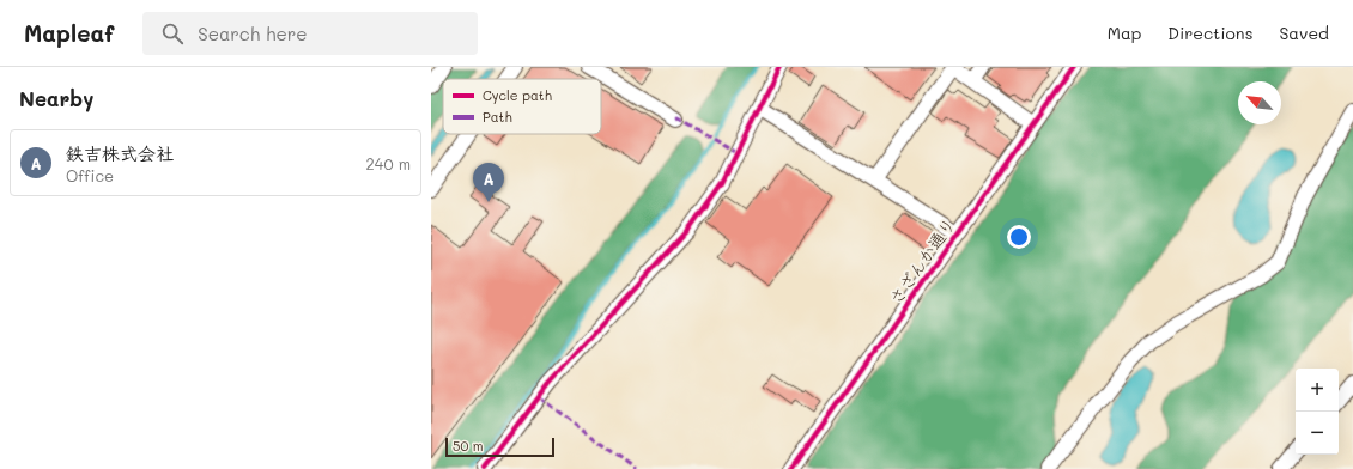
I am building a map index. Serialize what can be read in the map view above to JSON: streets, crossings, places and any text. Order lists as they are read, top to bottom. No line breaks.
{"streets":{"street":["さざんか通り"]},"legend":["Cycle path","Path"],"scale_bar":"50 m","north":"top left","page":{"header":"Mapleaf","search":"Search here","nav":["Map","Directions","Saved"],"heading":"Nearby","list":[{"mark":"A","name":"鉄吉株式会社","note":"Office","value":"240 m"}],"pins":"A","map_buttons":["+","−"],"scale":"50 m"}}
